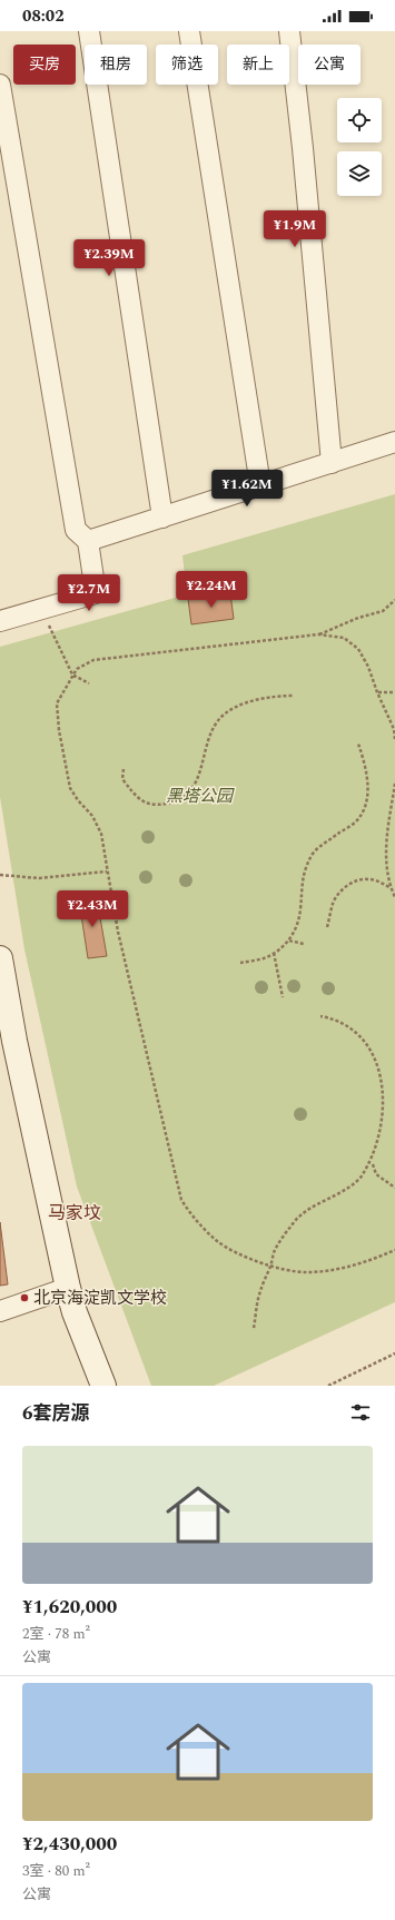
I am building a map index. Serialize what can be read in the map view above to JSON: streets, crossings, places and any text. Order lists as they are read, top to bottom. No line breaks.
{"districts":["马家坟"],"parks":["黑塔公园"],"places":["北京海淀凯文学校"],"page":{"status":"08:02","chip":["买房","租房","筛选","新上","公寓"],"price":["¥1.9M","¥2.39M","¥1.62M","¥2.24M","¥2.7M","¥2.43M"],"heading":"6套房源","list":[{"name":"¥1,620,000","note":"2室 · 78 m² · 公寓"},{"name":"¥2,430,000","note":"3室 · 80 m² · 公寓"}]}}
